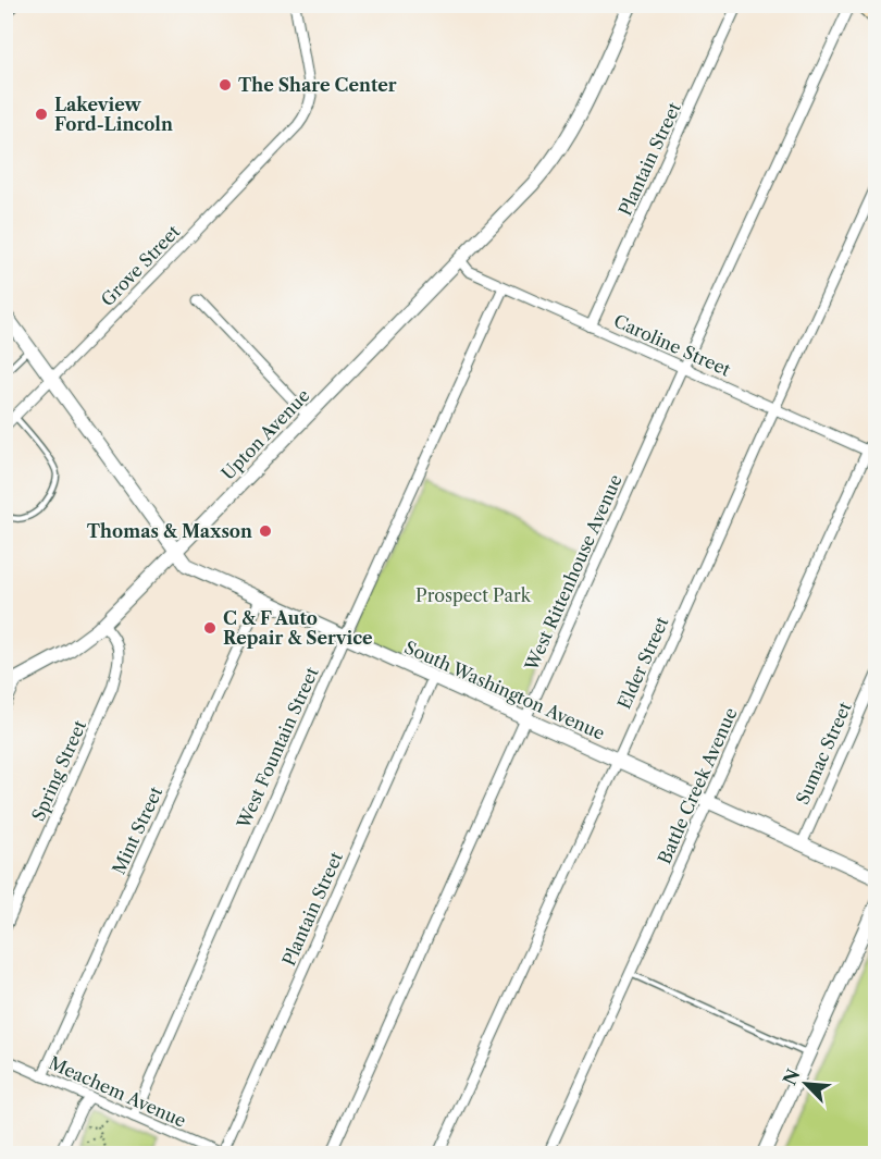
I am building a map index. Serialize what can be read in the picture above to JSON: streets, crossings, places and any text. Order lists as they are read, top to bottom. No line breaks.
{"streets":{"street":["Plantain Street","Grove Street","Caroline Street","Upton Avenue","West Rittenhouse Avenue","Elder Street","South Washington Avenue","West Fountain Street","Sumac Street","Spring Street","Battle Creek Avenue","Mint Street","Meachem Avenue"]},"crossings":[["Plantain Street","Caroline Street"],["Plantain Street","South Washington Avenue"],["Plantain Street","Meachem Avenue"],["Grove Street","South Washington Avenue"],["Caroline Street","Upton Avenue"],["Caroline Street","West Rittenhouse Avenue"],["Caroline Street","Elder Street"],["Caroline Street","West Fountain Street"],["Caroline Street","Battle Creek Avenue"],["Upton Avenue","South Washington Avenue"],["Upton Avenue","Spring Street"],["West Rittenhouse Avenue","South Washington Avenue"],["Elder Street","South Washington Avenue"],["South Washington Avenue","West Fountain Street"],["South Washington Avenue","Sumac Street"],["South Washington Avenue","Battle Creek Avenue"],["South Washington Avenue","Mint Street"],["West Fountain Street","Meachem Avenue"],["Mint Street","Meachem Avenue"]],"parks":["Prospect Park"],"places":["The Share Center","Lakeview Ford-Lincoln","Thomas & Maxson","C & F Auto Repair & Service"],"north":"top left"}
